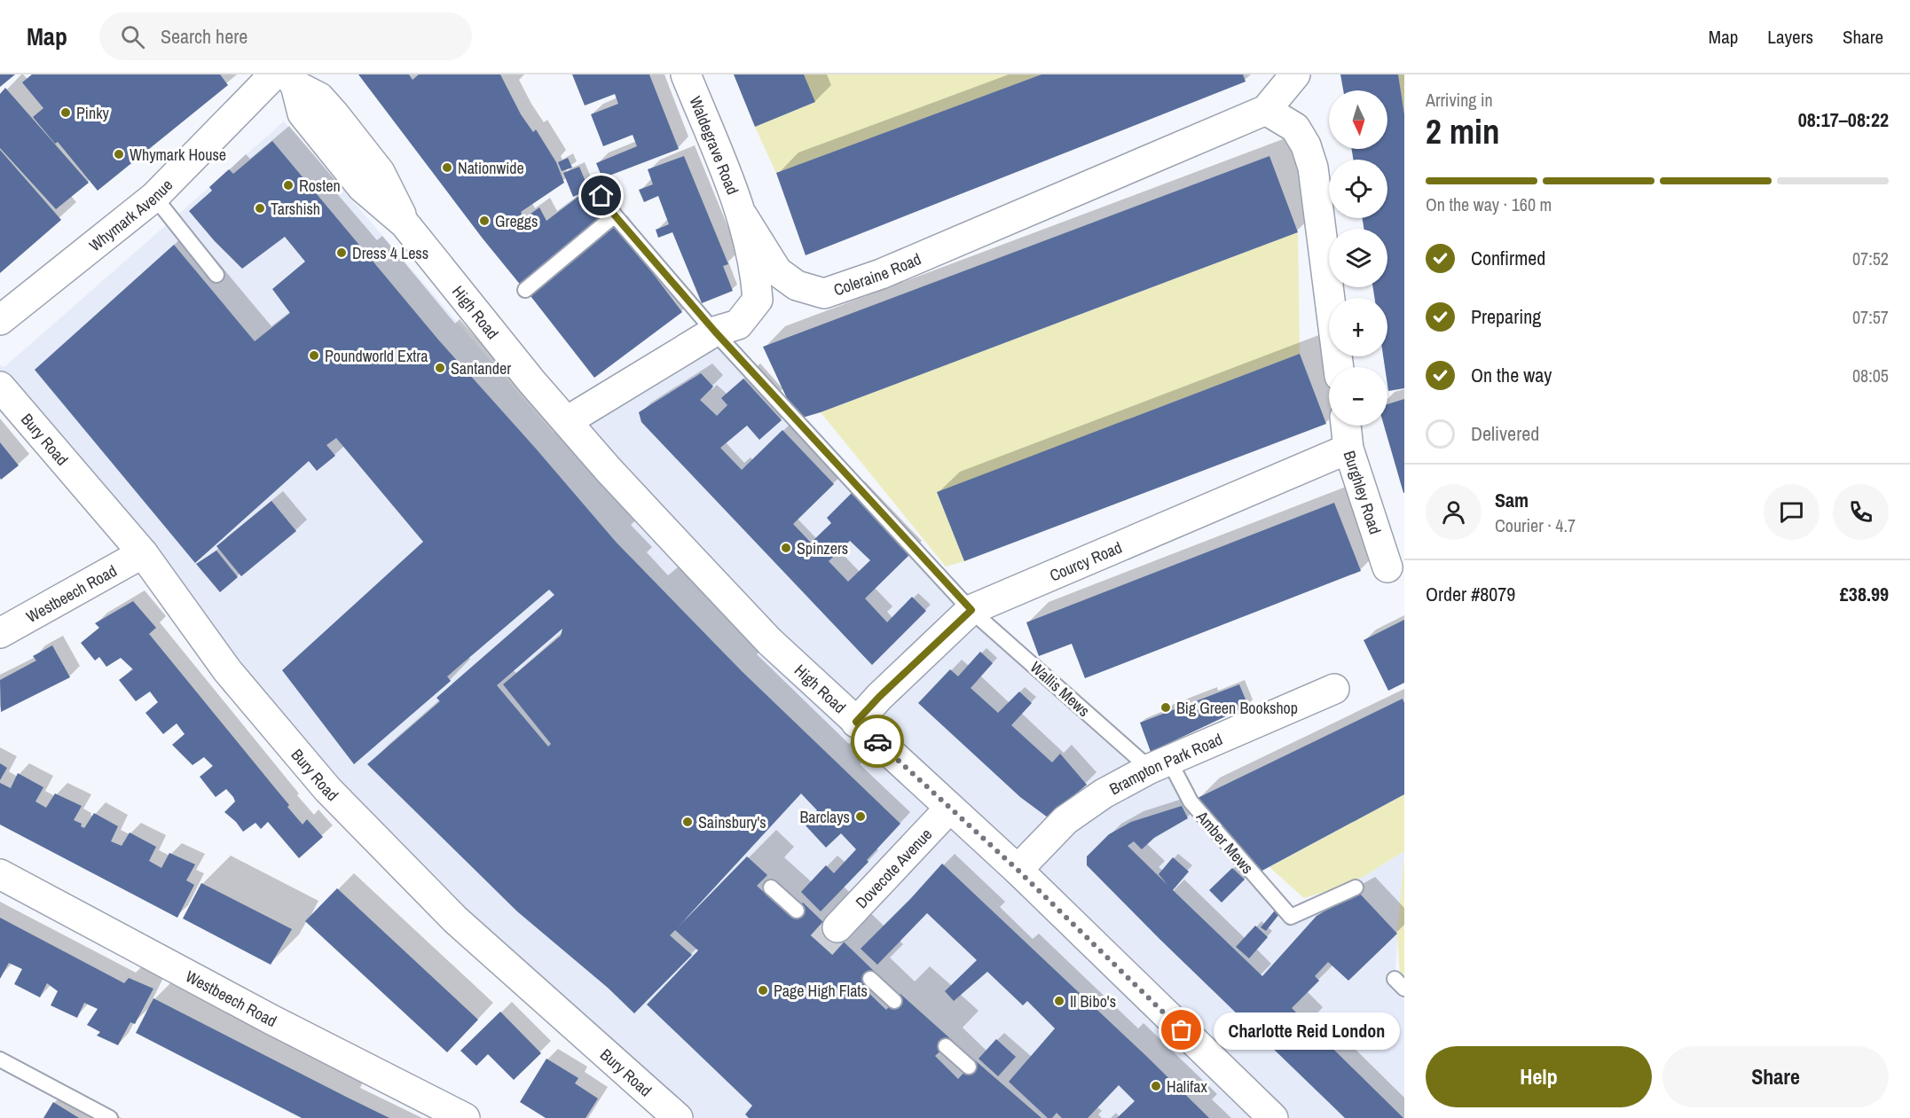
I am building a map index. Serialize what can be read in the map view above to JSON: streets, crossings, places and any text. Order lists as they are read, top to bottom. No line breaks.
{"streets":{"street":["Waldegrave Road","Whymark Avenue","Coleraine Road","High Road","Bury Road","Burghley Road","Courcy Road","Westbeech Road","Brampton Park Road","Dovecote Avenue"],"lane":["Wallis Mews","Amber Mews"]},"crossings":[["Waldegrave Road","Coleraine Road"],["Whymark Avenue","High Road"],["High Road","Courcy Road"],["High Road","Brampton Park Road"],["High Road","Dovecote Avenue"],["Bury Road","Westbeech Road"],["Burghley Road","Courcy Road"],["Courcy Road","Wallis Mews"],["Wallis Mews","Brampton Park Road"],["Wallis Mews","Amber Mews"],["Brampton Park Road","Amber Mews"]],"places":["Pinky","Whymark House","Nationwide","Rosten","Tarshish","Greggs","Dress 4 Less","Poundworld Extra","Santander","Spinzers","Big Green Bookshop","Barclays","Sainsbury's","Page High Flats","Il Bibo's","Charlotte Reid London","Halifax"],"north":"bottom","page":{"header":"Map","search":"Search here","nav":["Map","Layers","Share"],"heading":["2 min","Arriving in","08:17–08:22"],"panel":["Sam","Courier · 4.7","Order #8079","£38.99"],"map_buttons":["+","−"],"bar":"On the way · 160 m","list":[["Confirmed","07:52"],["Preparing","07:57"],["On the way","08:05"],"Delivered"],"bubble":"Charlotte Reid London","buttons":["Help","Share"]}}
